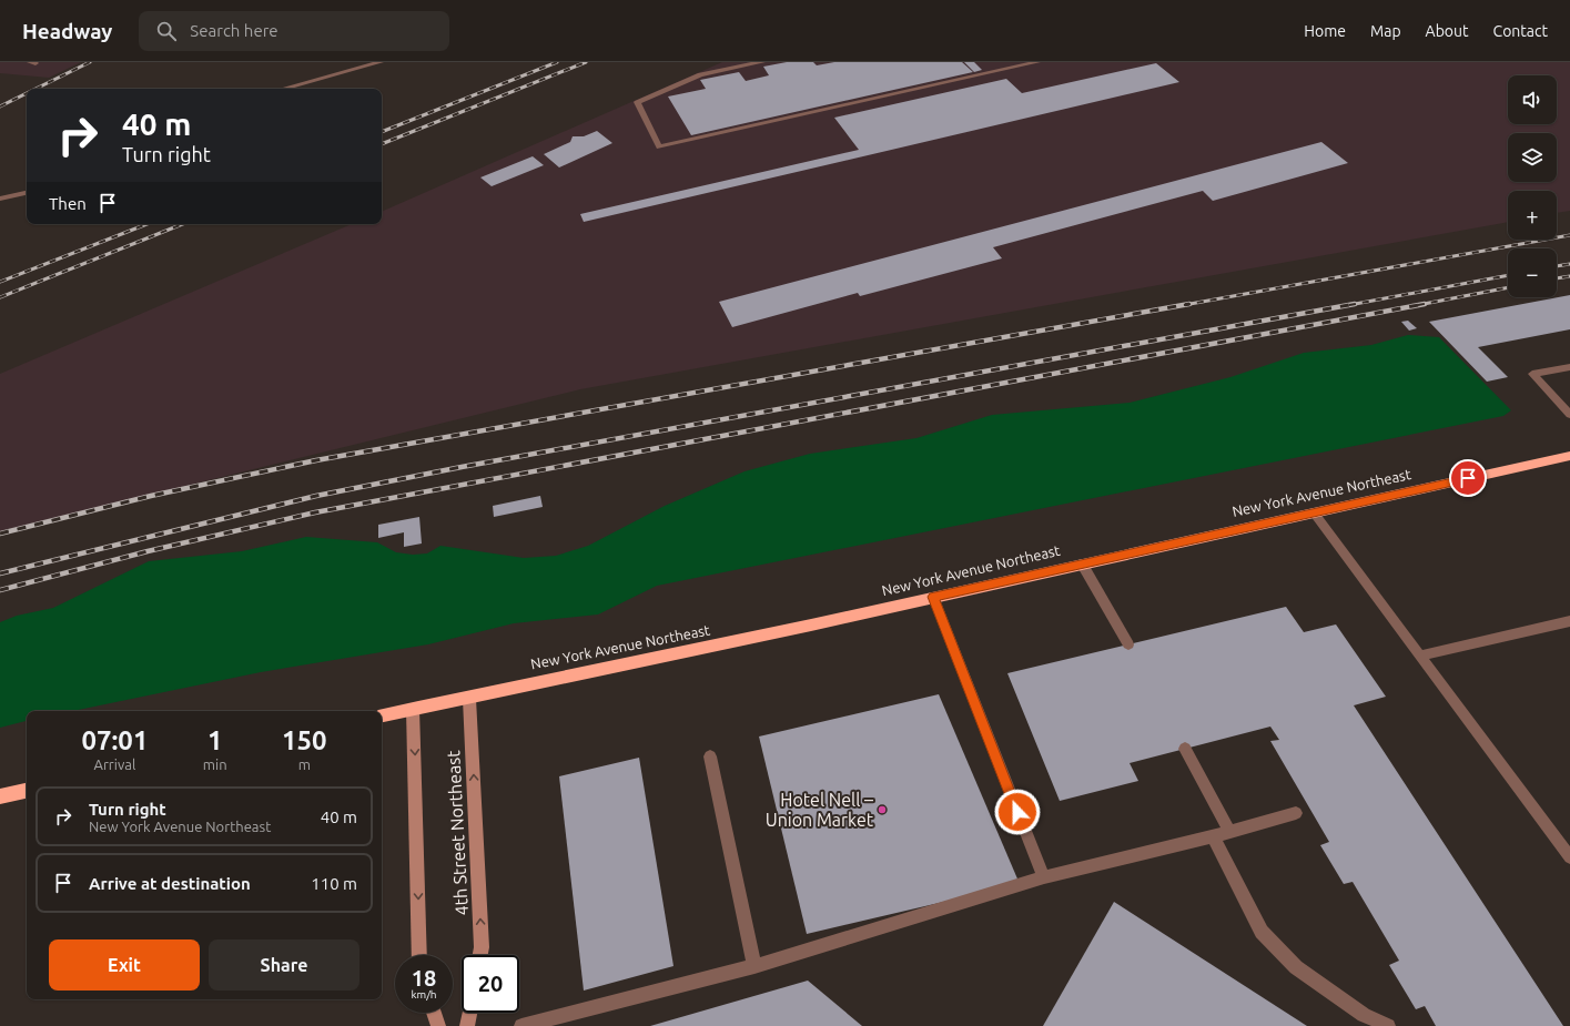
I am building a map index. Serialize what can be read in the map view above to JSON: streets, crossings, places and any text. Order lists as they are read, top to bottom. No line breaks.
{"streets":{"highway":["New York Avenue Northeast"],"street":["4th Street Northeast"]},"crossings":[["New York Avenue Northeast","4th Street Northeast"]],"places":["Hotel Nell – Union Market"],"page":{"header":"Headway","search":"Search here","nav":["Home","Map","About","Contact"],"map_buttons":["+","−"],"turn":["40 m","Turn right"],"then":"Then","eta":["07:01","Arrival","1","min","150","m"],"list":[{"name":"Turn right","note":"New York Avenue Northeast","value":"40 m"},{"name":"Arrive at destination","value":"110 m"}],"buttons":["Exit","Share"],"speed":"18 km/h","limit":"20"}}
